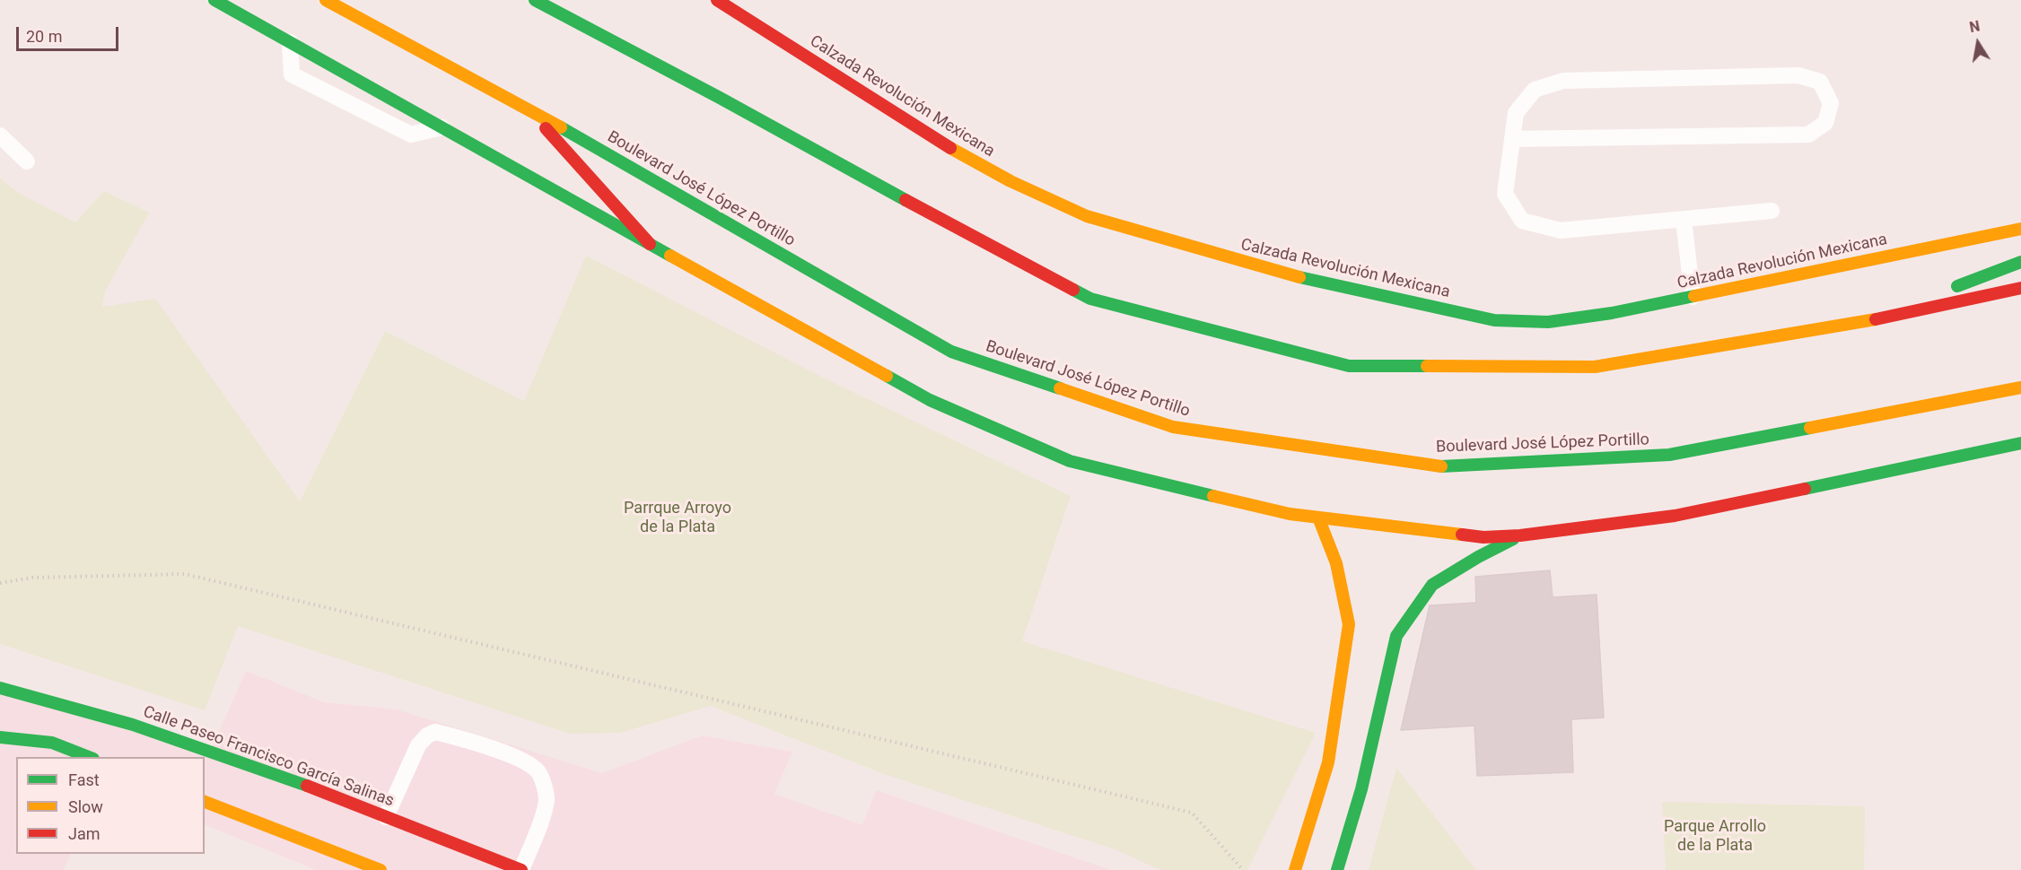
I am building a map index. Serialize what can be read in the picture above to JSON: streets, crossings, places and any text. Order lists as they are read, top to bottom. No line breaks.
{"streets":{"main road":["Calzada Revolución Mexicana","Boulevard José López Portillo","Calle Paseo Francisco García Salinas"]},"parks":["Parrque Arroyo de la Plata","Parque Arrollo de la Plata"],"legend":["Fast","Slow","Jam"],"scale_bar":"20 m","north":"top"}
